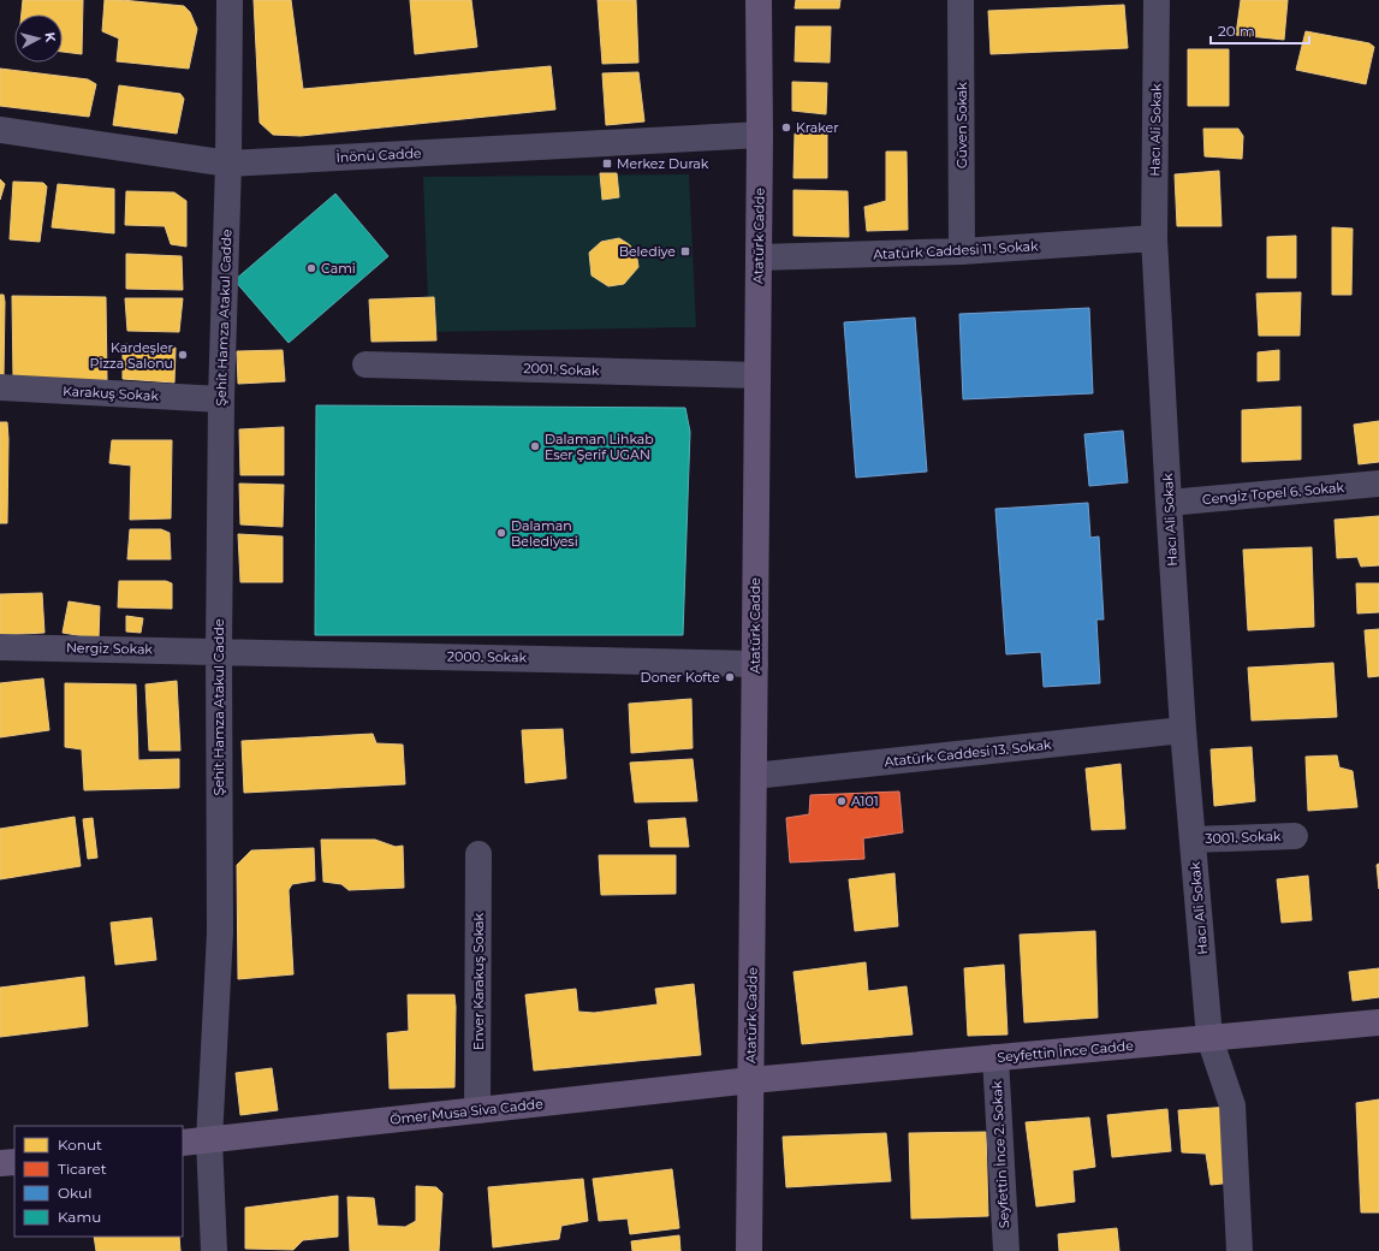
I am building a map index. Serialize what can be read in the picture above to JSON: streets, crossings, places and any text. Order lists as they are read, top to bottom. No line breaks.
{"streets":{"main road":["Atatürk Cadde","Seyfettin İnce Cadde","Ömer Musa Siva Cadde"],"street":["Güven Sokak","Hacı Ali Sokak","İnönü Cadde","Atatürk Caddesi 11. Sokak","Şehit Hamza Atakul Cadde","2001. Sokak","Karakuş Sokak","Cengiz Topel 6. Sokak","Nergiz Sokak","2000. Sokak","Atatürk Caddesi 13. Sokak","3001. Sokak","Enver Karakuş Sokak","Seyfettin İnce 2. Sokak"]},"crossings":[["Güven Sokak","Atatürk Caddesi 11. Sokak"],["Hacı Ali Sokak","Atatürk Caddesi 11. Sokak"],["Hacı Ali Sokak","Cengiz Topel 6. Sokak"],["Hacı Ali Sokak","Atatürk Caddesi 13. Sokak"],["Hacı Ali Sokak","3001. Sokak"],["Hacı Ali Sokak","Seyfettin İnce Cadde"],["İnönü Cadde","Atatürk Cadde"],["İnönü Cadde","Şehit Hamza Atakul Cadde"],["Atatürk Cadde","Atatürk Caddesi 11. Sokak"],["Atatürk Cadde","2001. Sokak"],["Atatürk Cadde","2000. Sokak"],["Atatürk Cadde","Atatürk Caddesi 13. Sokak"],["Atatürk Cadde","Seyfettin İnce Cadde"],["Atatürk Cadde","Ömer Musa Siva Cadde"],["Şehit Hamza Atakul Cadde","Karakuş Sokak"],["Şehit Hamza Atakul Cadde","Nergiz Sokak"],["Şehit Hamza Atakul Cadde","2000. Sokak"],["Şehit Hamza Atakul Cadde","Ömer Musa Siva Cadde"],["Nergiz Sokak","2000. Sokak"],["Enver Karakuş Sokak","Ömer Musa Siva Cadde"],["Seyfettin İnce Cadde","Ömer Musa Siva Cadde"],["Seyfettin İnce Cadde","Seyfettin İnce 2. Sokak"]],"places":{"other":["Kraker","Cami","Kardeşler Pizza Salonu","Dalaman Lihkab Eser Şerif UGAN","Dalaman Belediyesi","Doner Kofte","A101"],"transit":["Merkez Durak","Belediye"]},"legend":["Konut","Ticaret","Okul","Kamu"],"scale_bar":"20 m","north":"right"}
